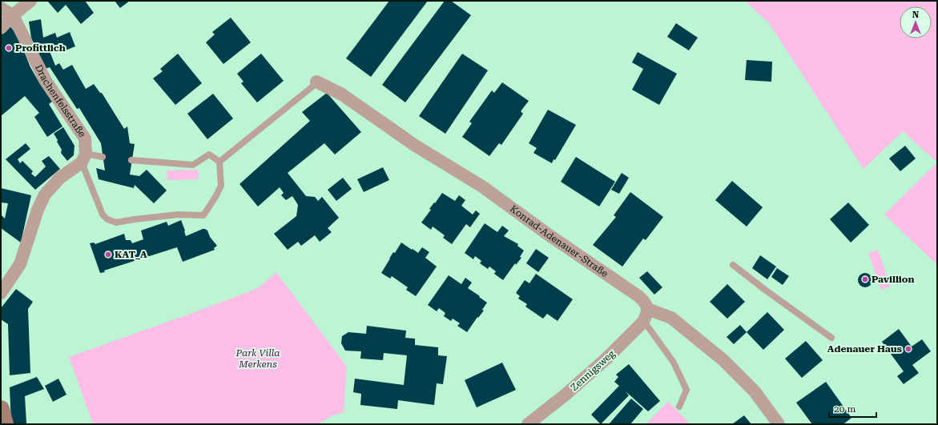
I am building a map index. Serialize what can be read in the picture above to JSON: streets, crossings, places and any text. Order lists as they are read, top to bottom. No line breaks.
{"streets":{"street":["Drachenfelsstraße","Konrad-Adenauer-Straße","Zennigsweg"]},"crossings":[["Konrad-Adenauer-Straße","Zennigsweg"]],"parks":["Park Villa Merkens"],"places":["Profittlich","KAT_A","Pavillion","Adenauer Haus"],"scale_bar":"20 m","north":"top"}
